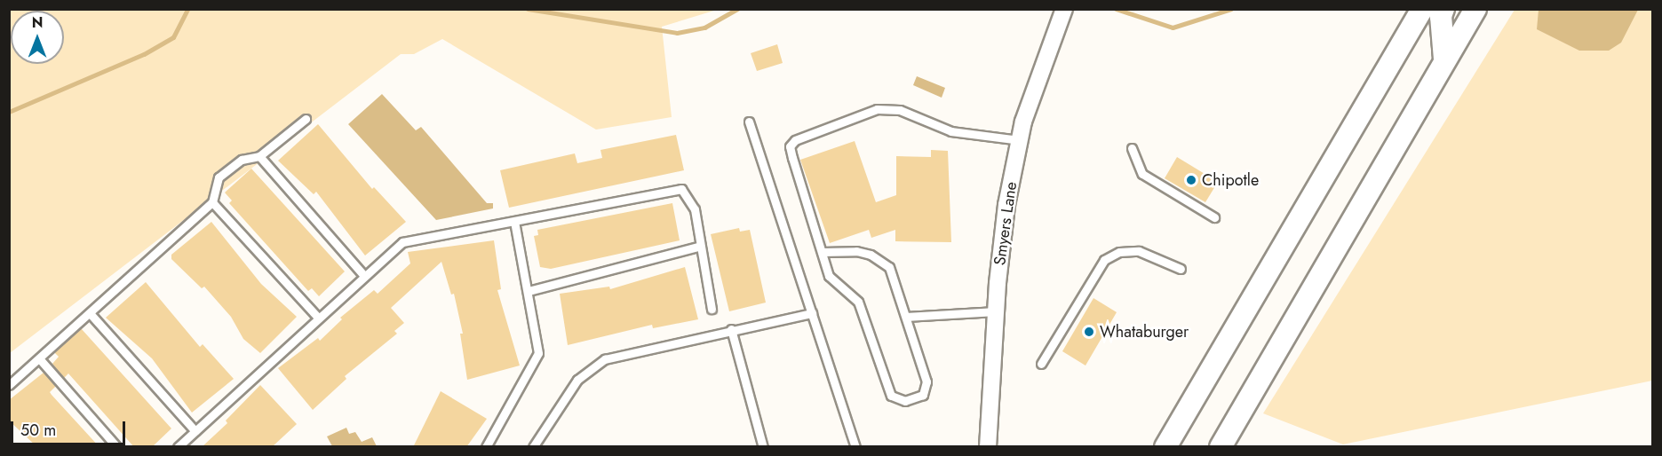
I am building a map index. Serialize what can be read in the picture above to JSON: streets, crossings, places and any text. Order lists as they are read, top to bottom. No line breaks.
{"streets":{"street":["Smyers Lane"]},"places":["Chipotle","Whataburger"],"scale_bar":"50 m","north":"top"}
